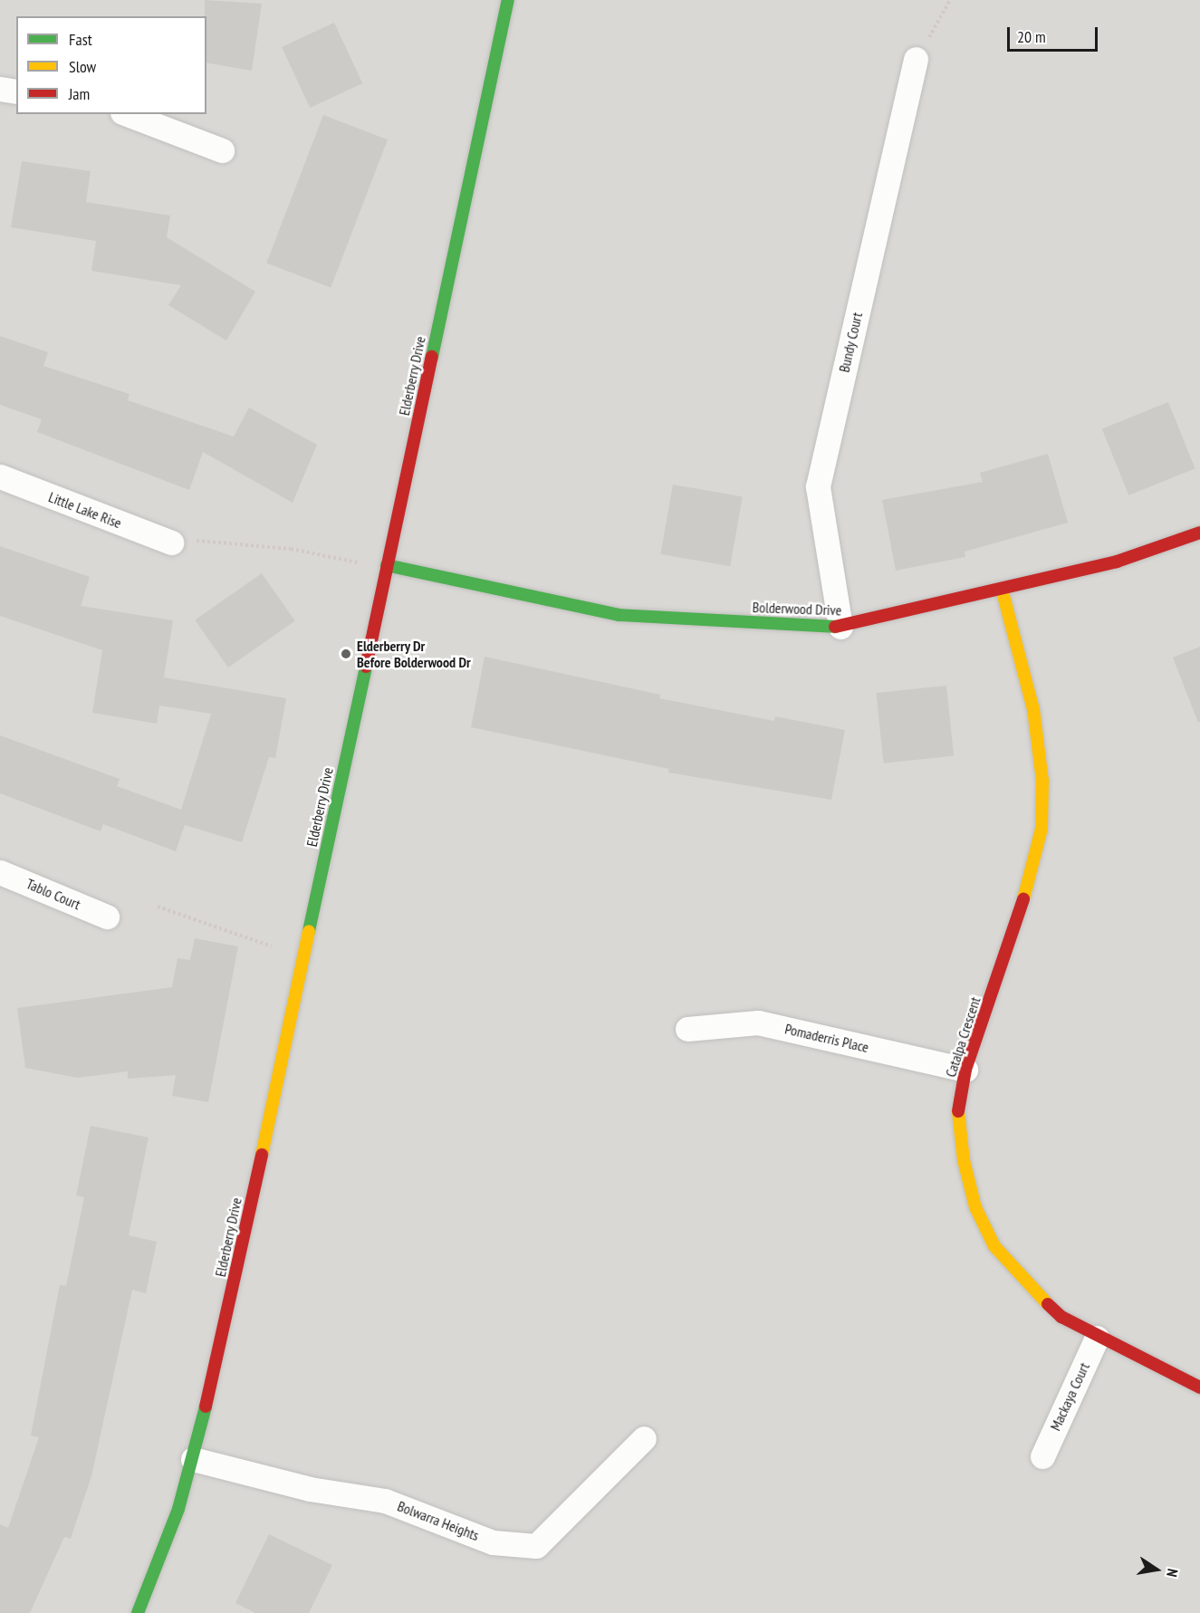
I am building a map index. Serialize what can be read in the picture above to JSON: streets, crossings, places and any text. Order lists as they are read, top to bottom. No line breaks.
{"streets":{"street":["Bundy Court","Elderberry Drive","Little Lake Rise","Bolderwood Drive","Tablo Court","Catalpa Crescent","Pomaderris Place","Mackaya Court","Bolwarra Heights"]},"crossings":[["Bundy Court","Bolderwood Drive"],["Elderberry Drive","Bolderwood Drive"],["Elderberry Drive","Bolwarra Heights"],["Bolderwood Drive","Catalpa Crescent"],["Catalpa Crescent","Pomaderris Place"],["Catalpa Crescent","Mackaya Court"]],"places":["Elderberry Dr Before Bolderwood Dr"],"legend":["Fast","Slow","Jam"],"scale_bar":"20 m","north":"right"}
